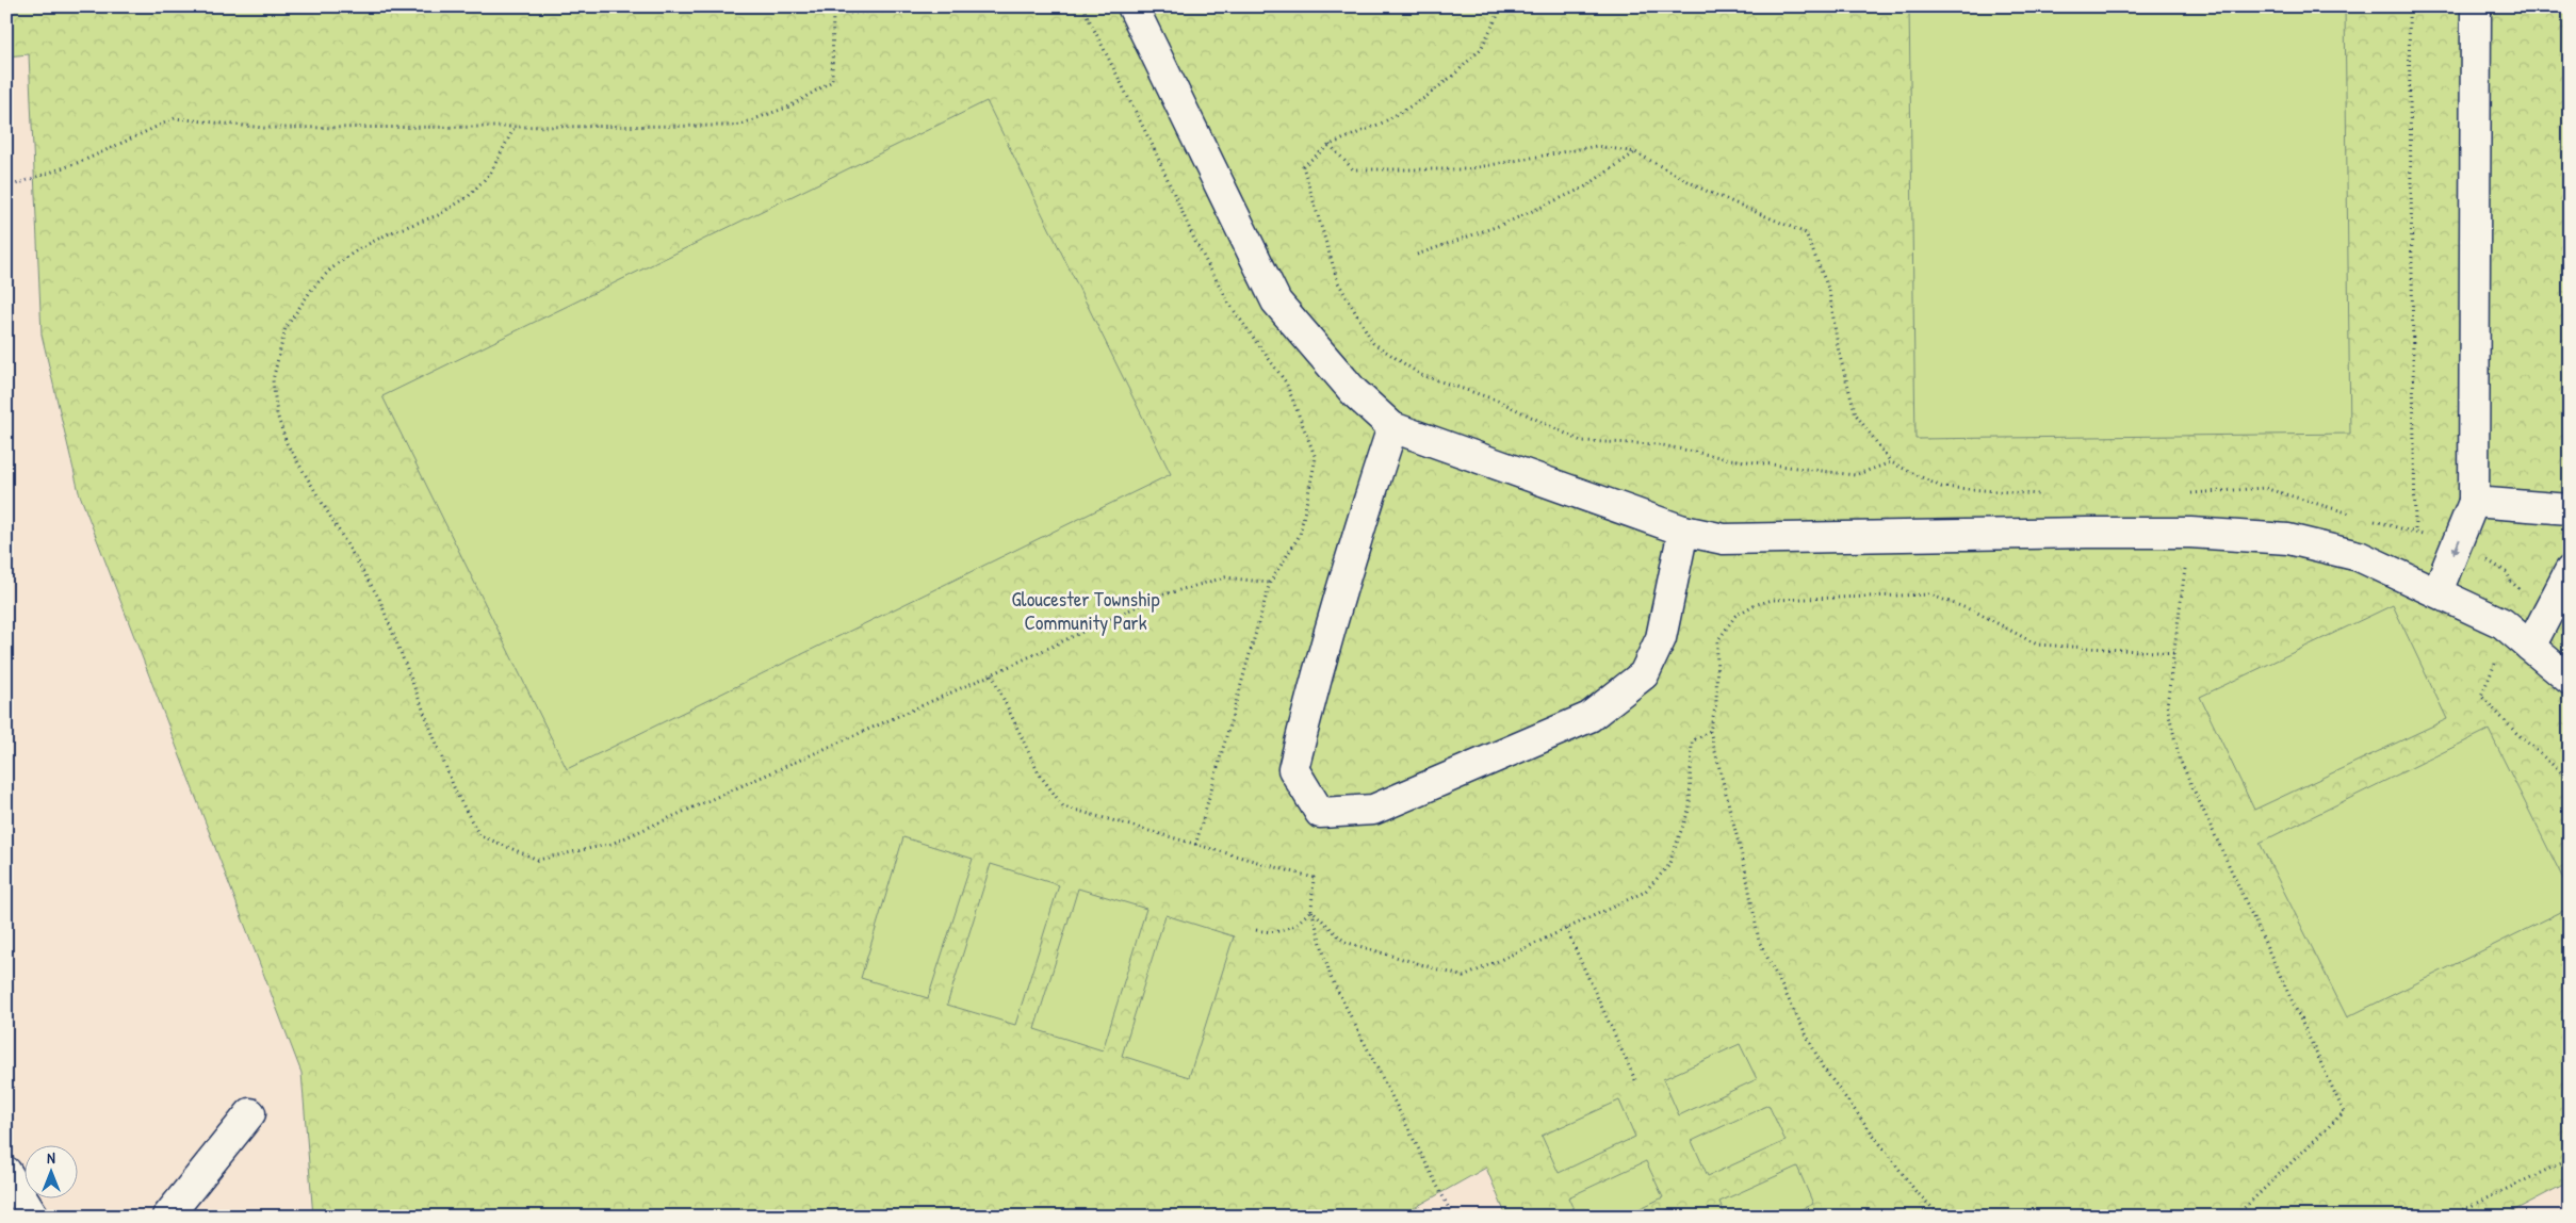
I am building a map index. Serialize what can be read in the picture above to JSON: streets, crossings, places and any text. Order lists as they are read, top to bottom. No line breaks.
{"parks":["Gloucester Township Community Park"],"north":"top"}
